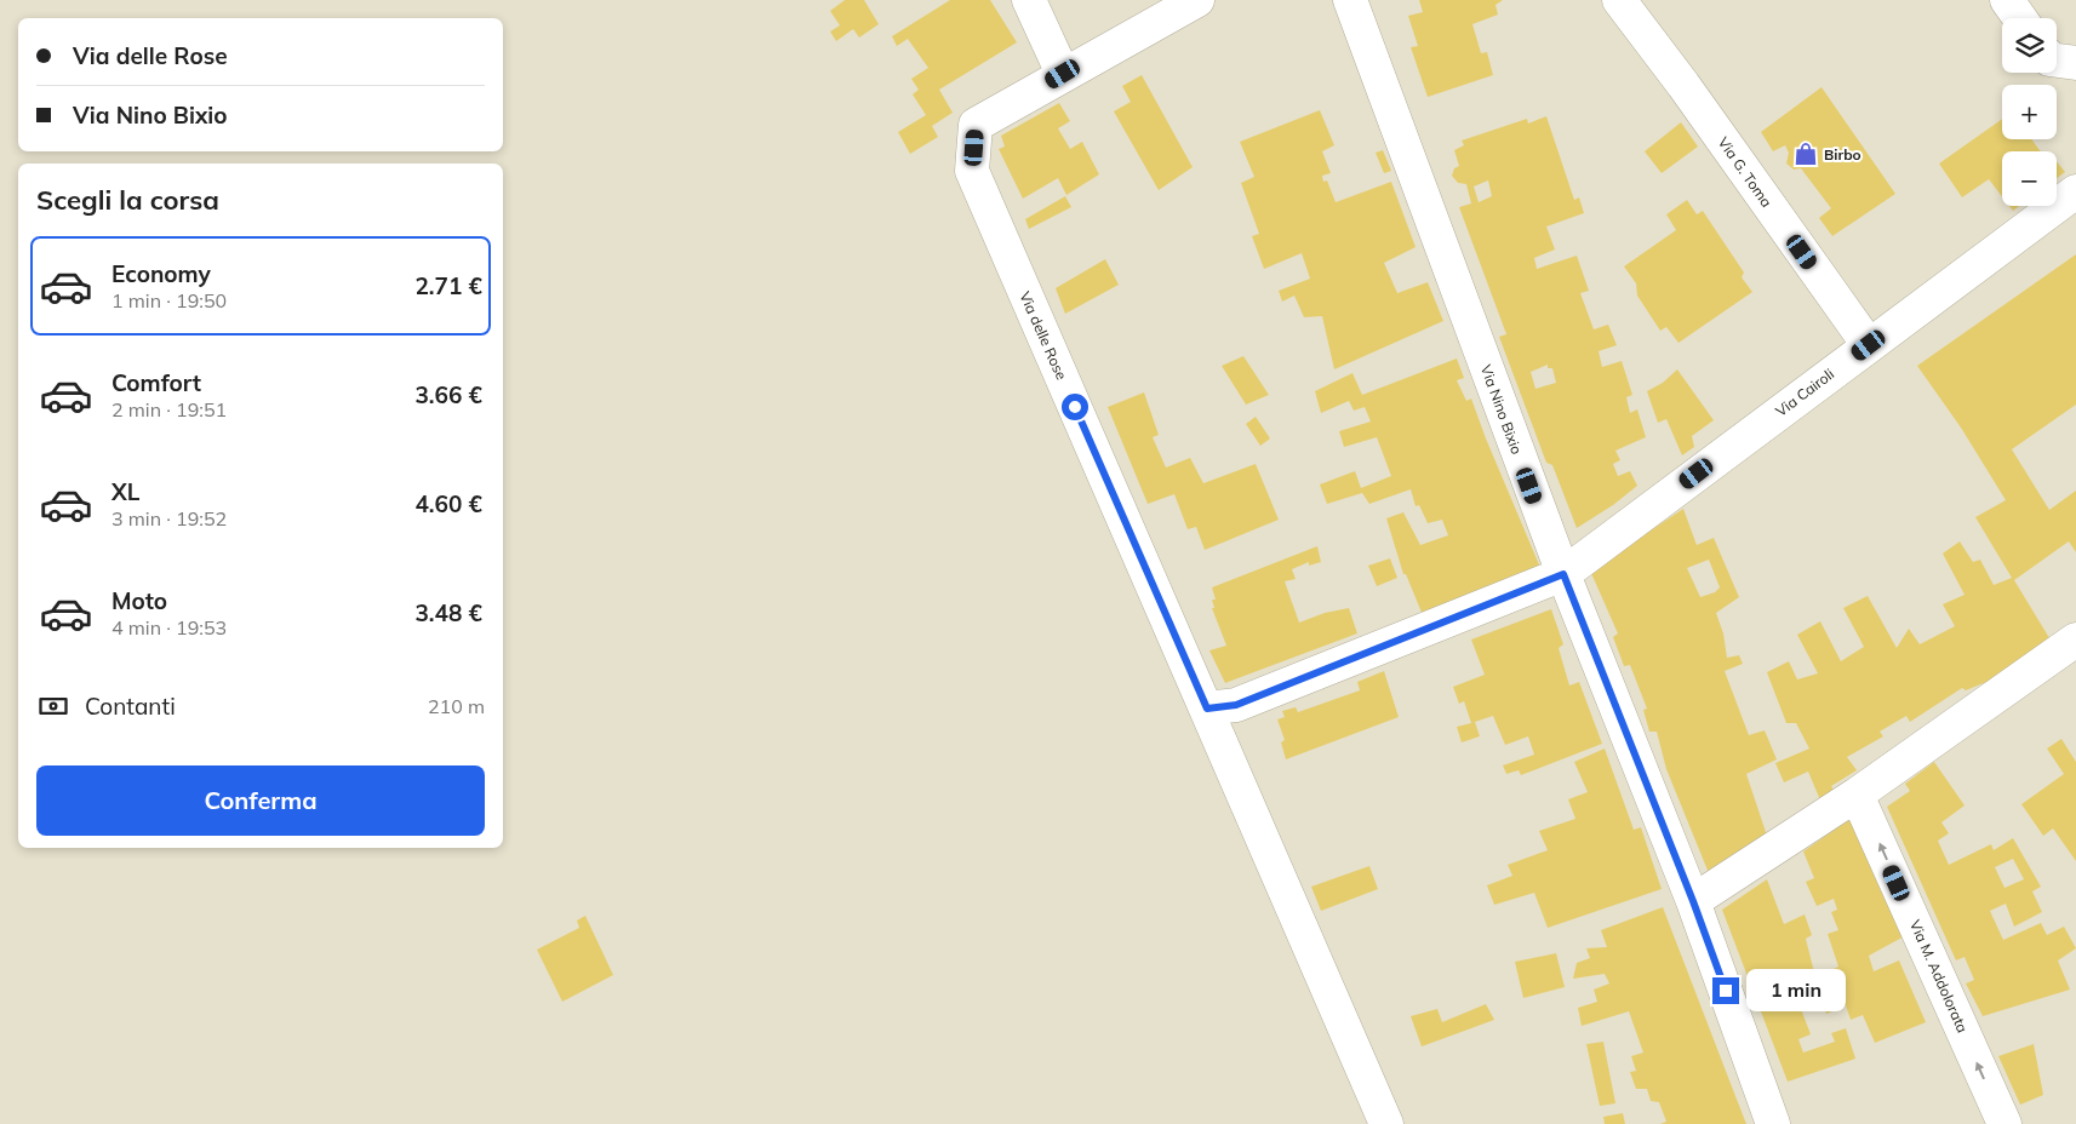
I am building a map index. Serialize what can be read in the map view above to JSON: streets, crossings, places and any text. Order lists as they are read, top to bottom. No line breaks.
{"streets":{"street":["Via G. Toma","Via delle Rose","Via Cairoli","Via Nino Bixio","Via M. Addolorata"]},"crossings":[["Via G. Toma","Via Cairoli"],["Via delle Rose","Via Cairoli"],["Via Cairoli","Via Nino Bixio"]],"one_way":["Via M. Addolorata"],"places":{"shop":["Birbo"]},"page":{"map_buttons":["+","−"],"banner":["Via delle Rose","Via Nino Bixio"],"heading":"Scegli la corsa","list":[{"name":"Economy","note":"1 min · 19:50","value":"2.71 €"},{"name":"Comfort","note":"2 min · 19:51","value":"3.66 €"},{"name":"XL","note":"3 min · 19:52","value":"4.60 €"},{"name":"Moto","note":"4 min · 19:53","value":"3.48 €"}],"pay":["Contanti","210 m"],"buttons":"Conferma","bubble":"1 min"}}
